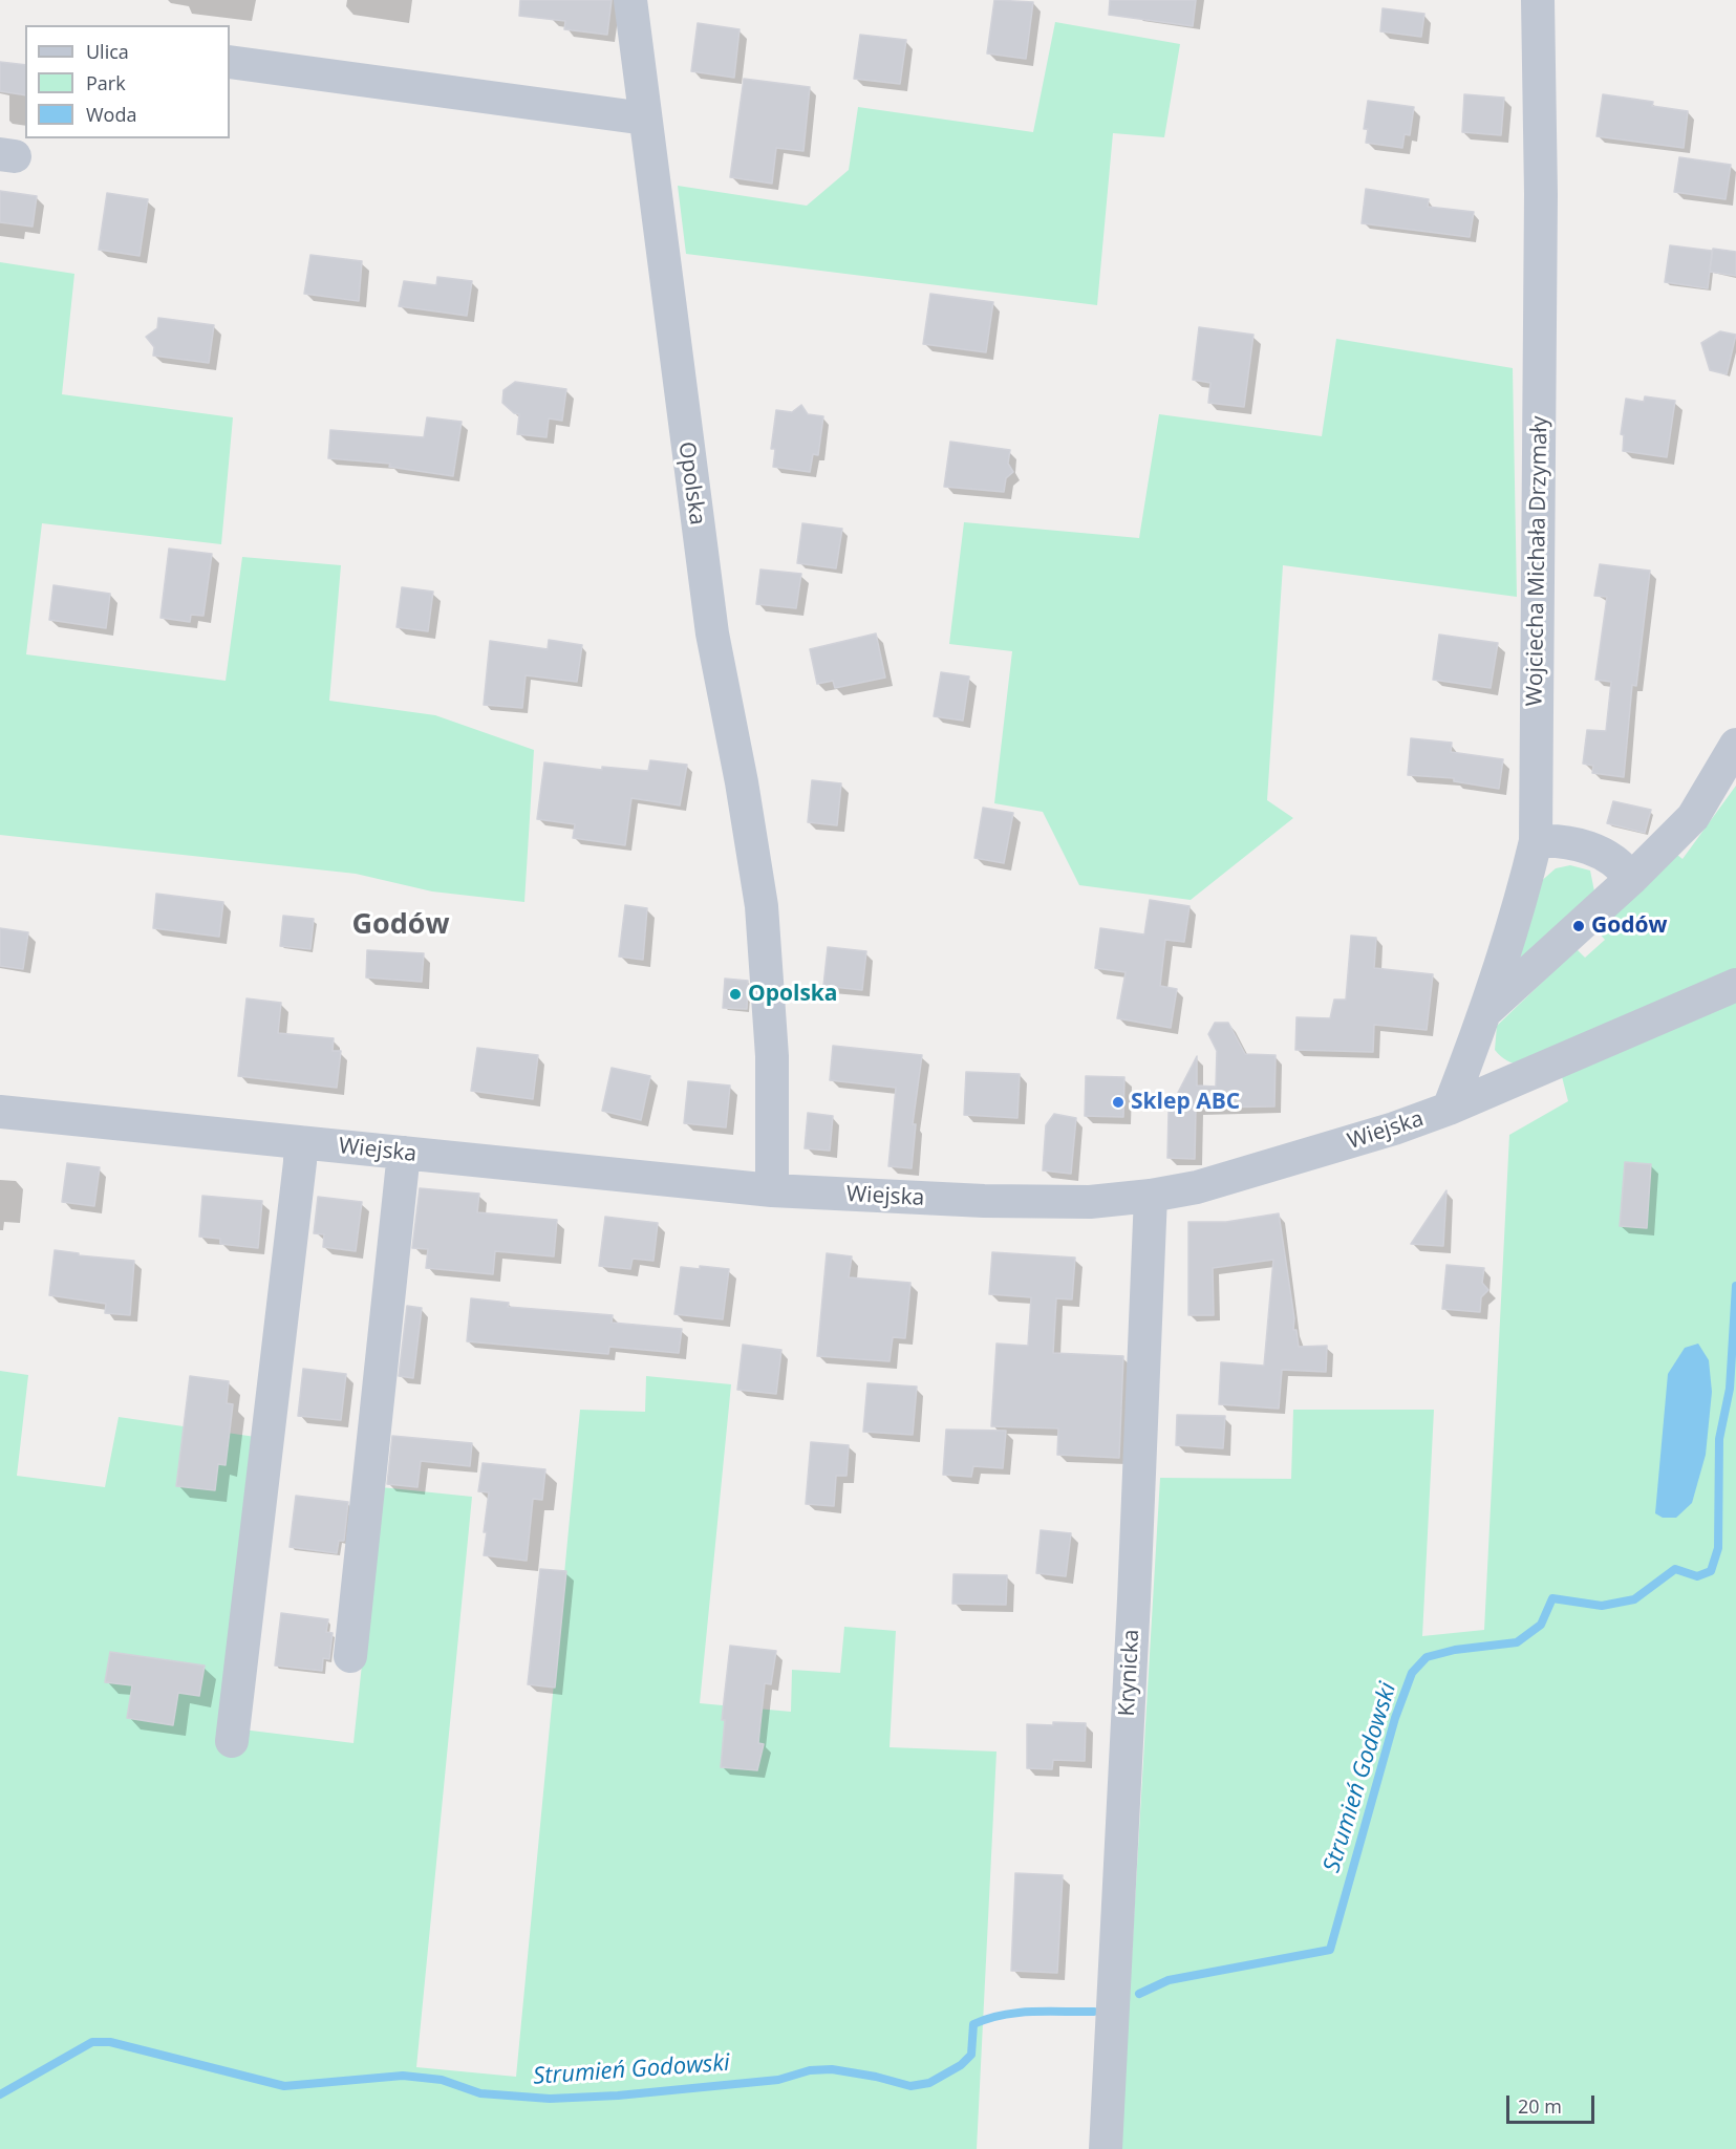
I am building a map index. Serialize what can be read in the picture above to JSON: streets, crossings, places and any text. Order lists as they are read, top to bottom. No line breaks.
{"streets":{"street":["Opolska","Wojciecha Michała Drzymały","Wiejska","Krynicka"]},"crossings":[["Opolska","Wiejska"],["Wojciecha Michała Drzymały","Wiejska"],["Wiejska","Krynicka"]],"districts":["Godów"],"water":["Strumień Godowski"],"places":["Godów","Opolska","Sklep ABC"],"legend":["Ulica","Park","Woda"],"scale_bar":"20 m"}
